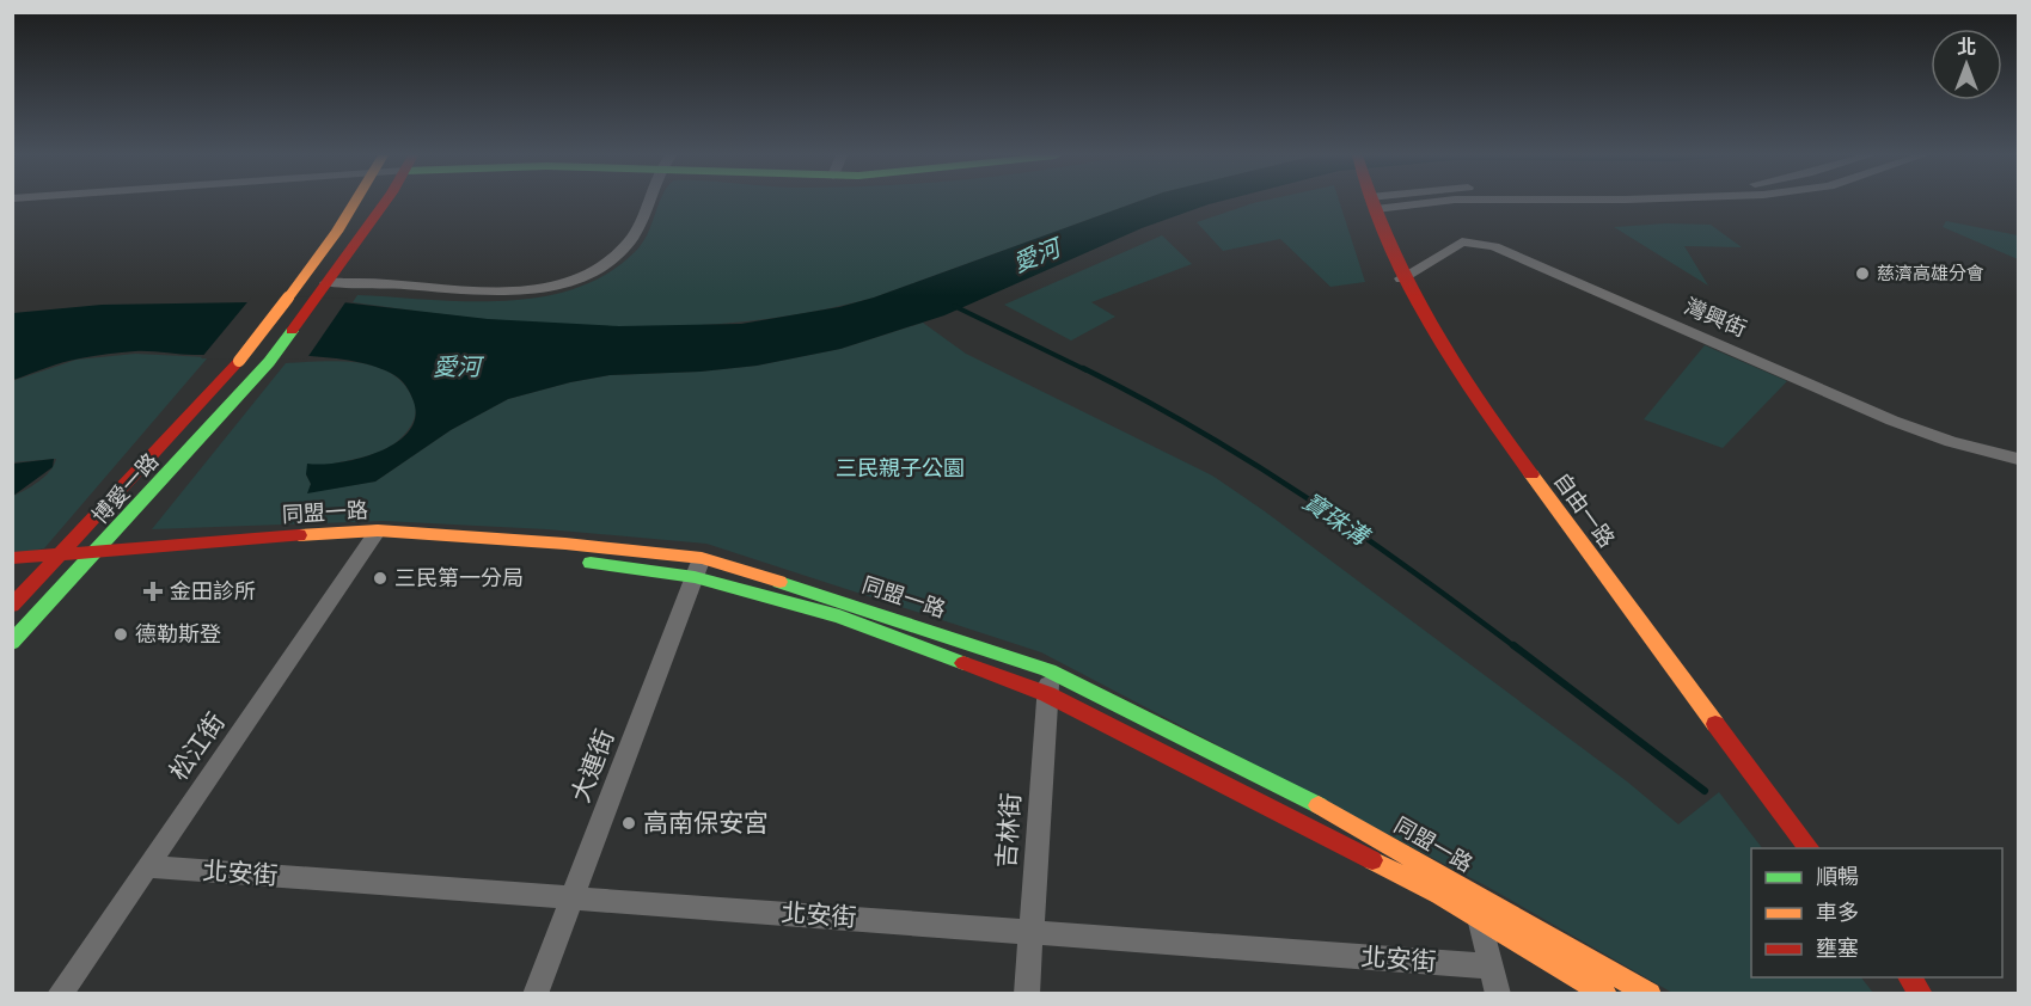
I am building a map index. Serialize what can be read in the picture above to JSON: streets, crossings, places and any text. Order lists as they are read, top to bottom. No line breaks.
{"streets":{"street":["灣興街","博愛一路","自由一路","同盟一路","松江街","大連街","吉林街","北安街"]},"crossings":[["灣興街","自由一路"],["博愛一路","同盟一路"],["同盟一路","松江街"],["同盟一路","大連街"],["同盟一路","吉林街"],["松江街","北安街"],["大連街","北安街"],["吉林街","北安街"]],"water":["愛河","寶珠溝"],"parks":["三民親子公園"],"places":{"other":["慈濟高雄分會","三民第一分局","德勒斯登","高南保安宮"],"health":["金田診所"]},"legend":["順暢","車多","壅塞"],"north":"top"}
